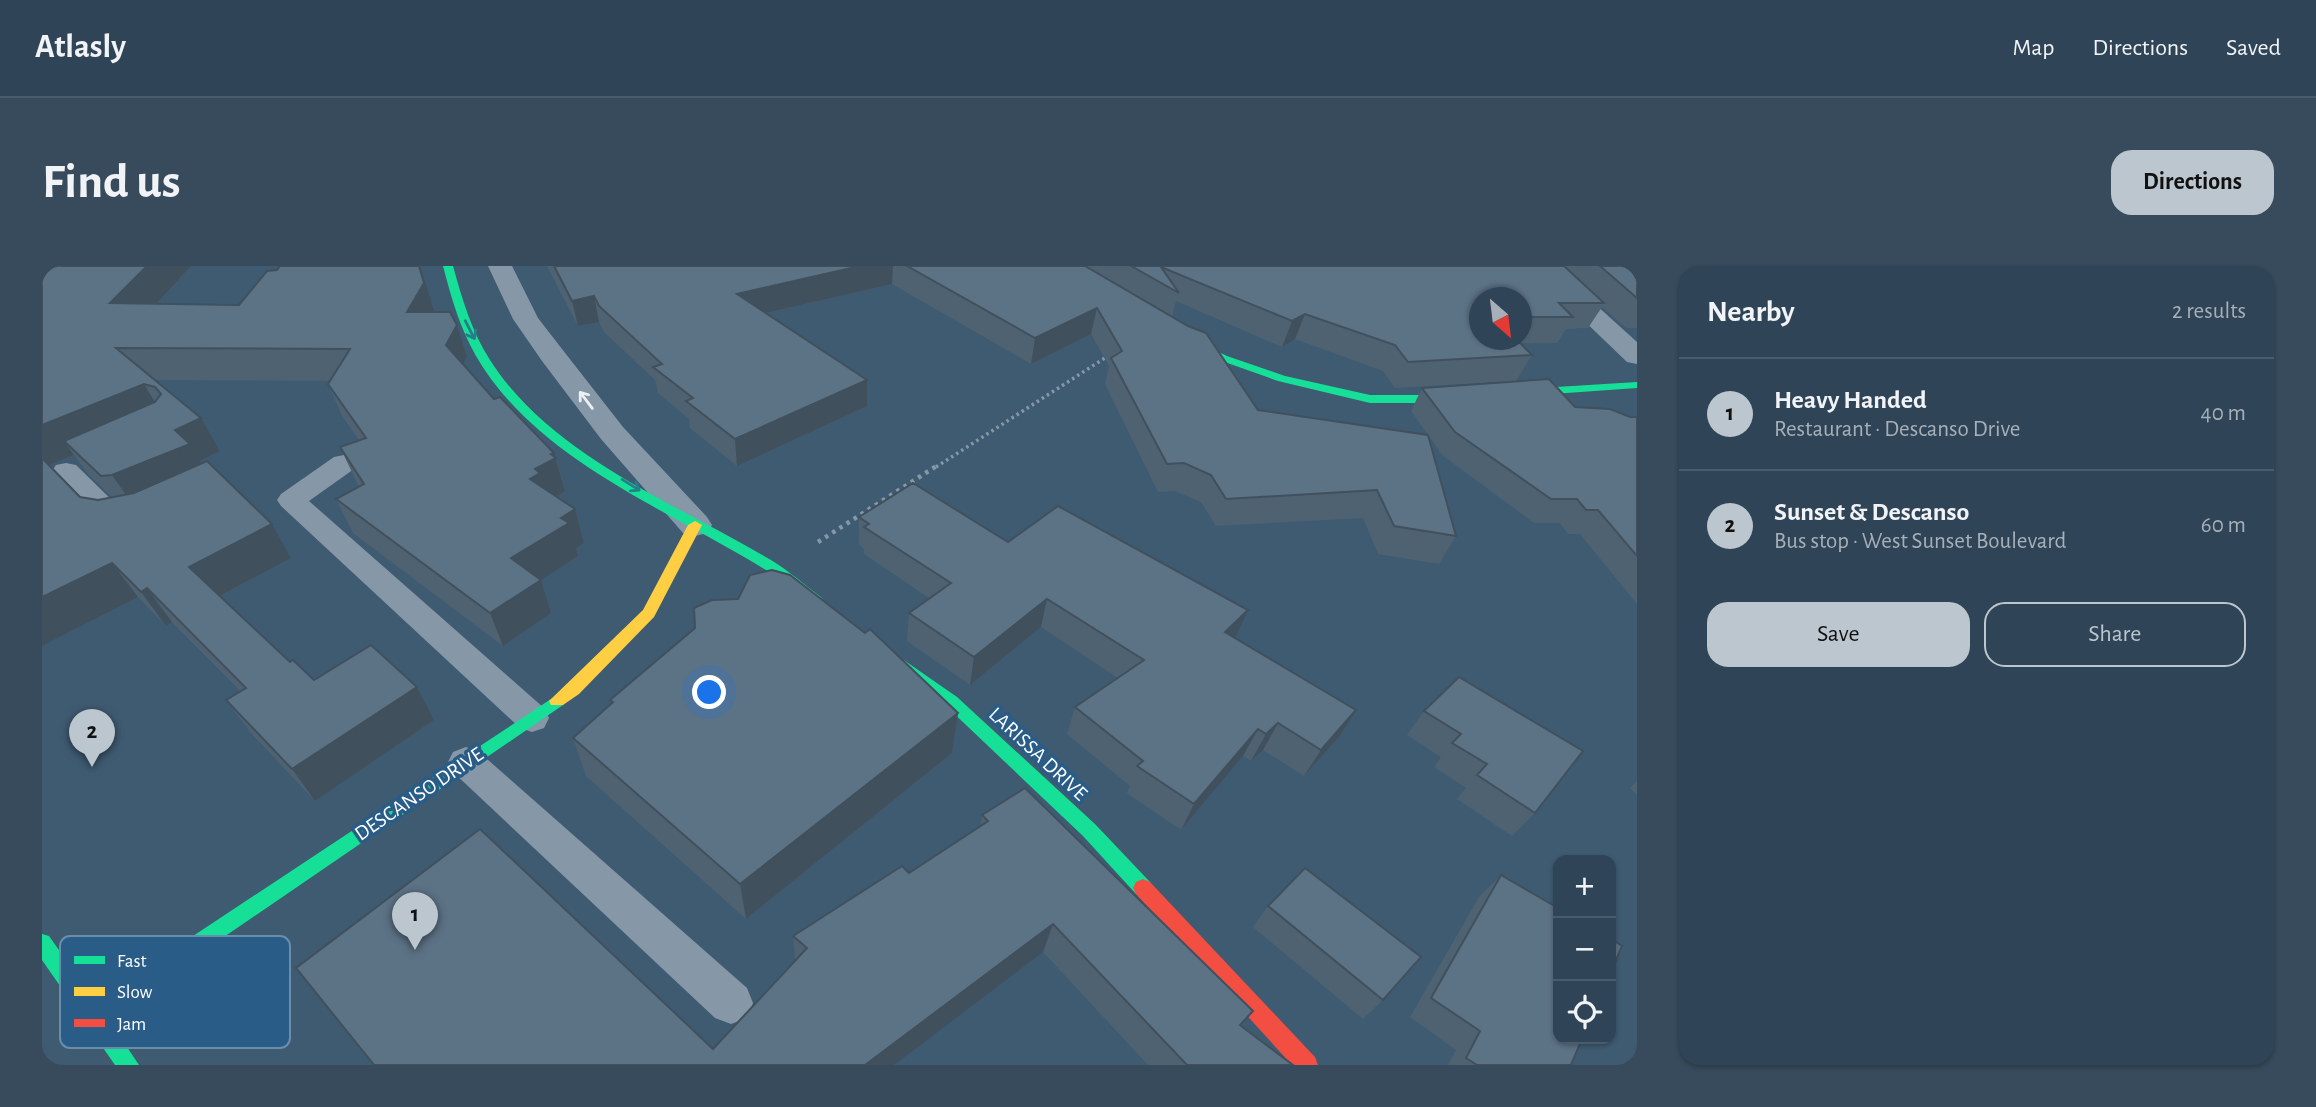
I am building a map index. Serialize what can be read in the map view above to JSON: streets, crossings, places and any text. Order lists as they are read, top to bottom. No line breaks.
{"streets":{"street":["LARISSA DRIVE","DESCANSO DRIVE"]},"legend":["Fast","Slow","Jam"],"north":"bottom right","page":{"header":"Atlasly","nav":["Map","Directions","Saved"],"buttons":["Directions",["Save","Share"]],"title":"Find us","heading":["Nearby","2 results"],"list":[{"mark":"1","name":"Heavy Handed","note":"Restaurant · Descanso Drive","value":"40 m"},{"mark":"2","name":"Sunset & Descanso","note":"Bus stop · West Sunset Boulevard","value":"60 m"}],"pins":["2","1"],"map_buttons":["+","−"]}}
